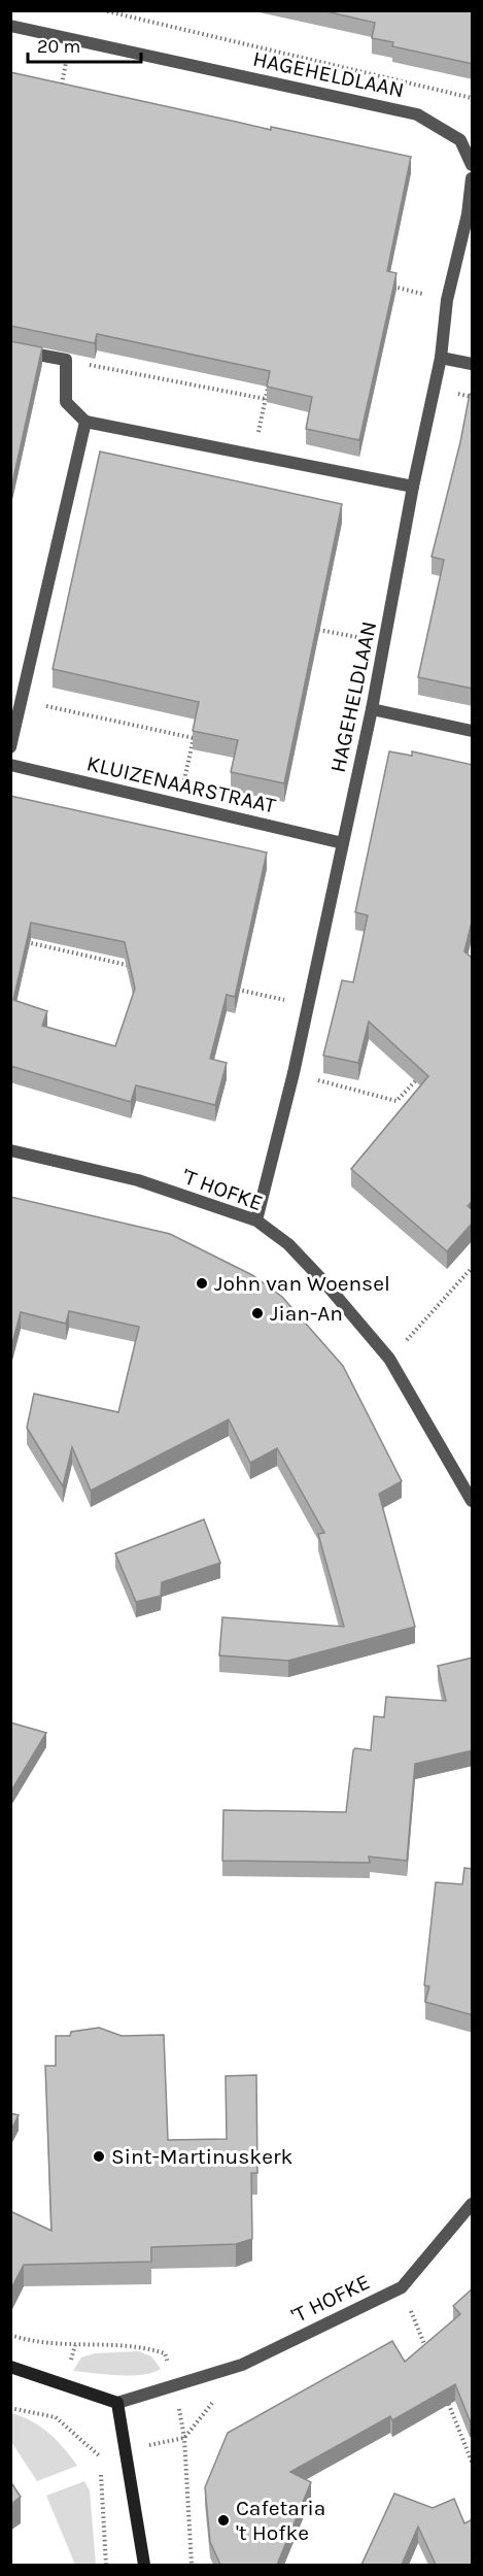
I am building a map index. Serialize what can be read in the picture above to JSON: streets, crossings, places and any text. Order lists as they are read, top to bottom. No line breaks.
{"streets":{"street":["HAGEHELDLAAN","KLUIZENAARSTRAAT","'T HOFKE"]},"crossings":[["HAGEHELDLAAN","KLUIZENAARSTRAAT"],["HAGEHELDLAAN","'T HOFKE"]],"places":["John van Woensel","Jian-An","Sint-Martinuskerk","Cafetaria 't Hofke"],"scale_bar":"20 m"}
